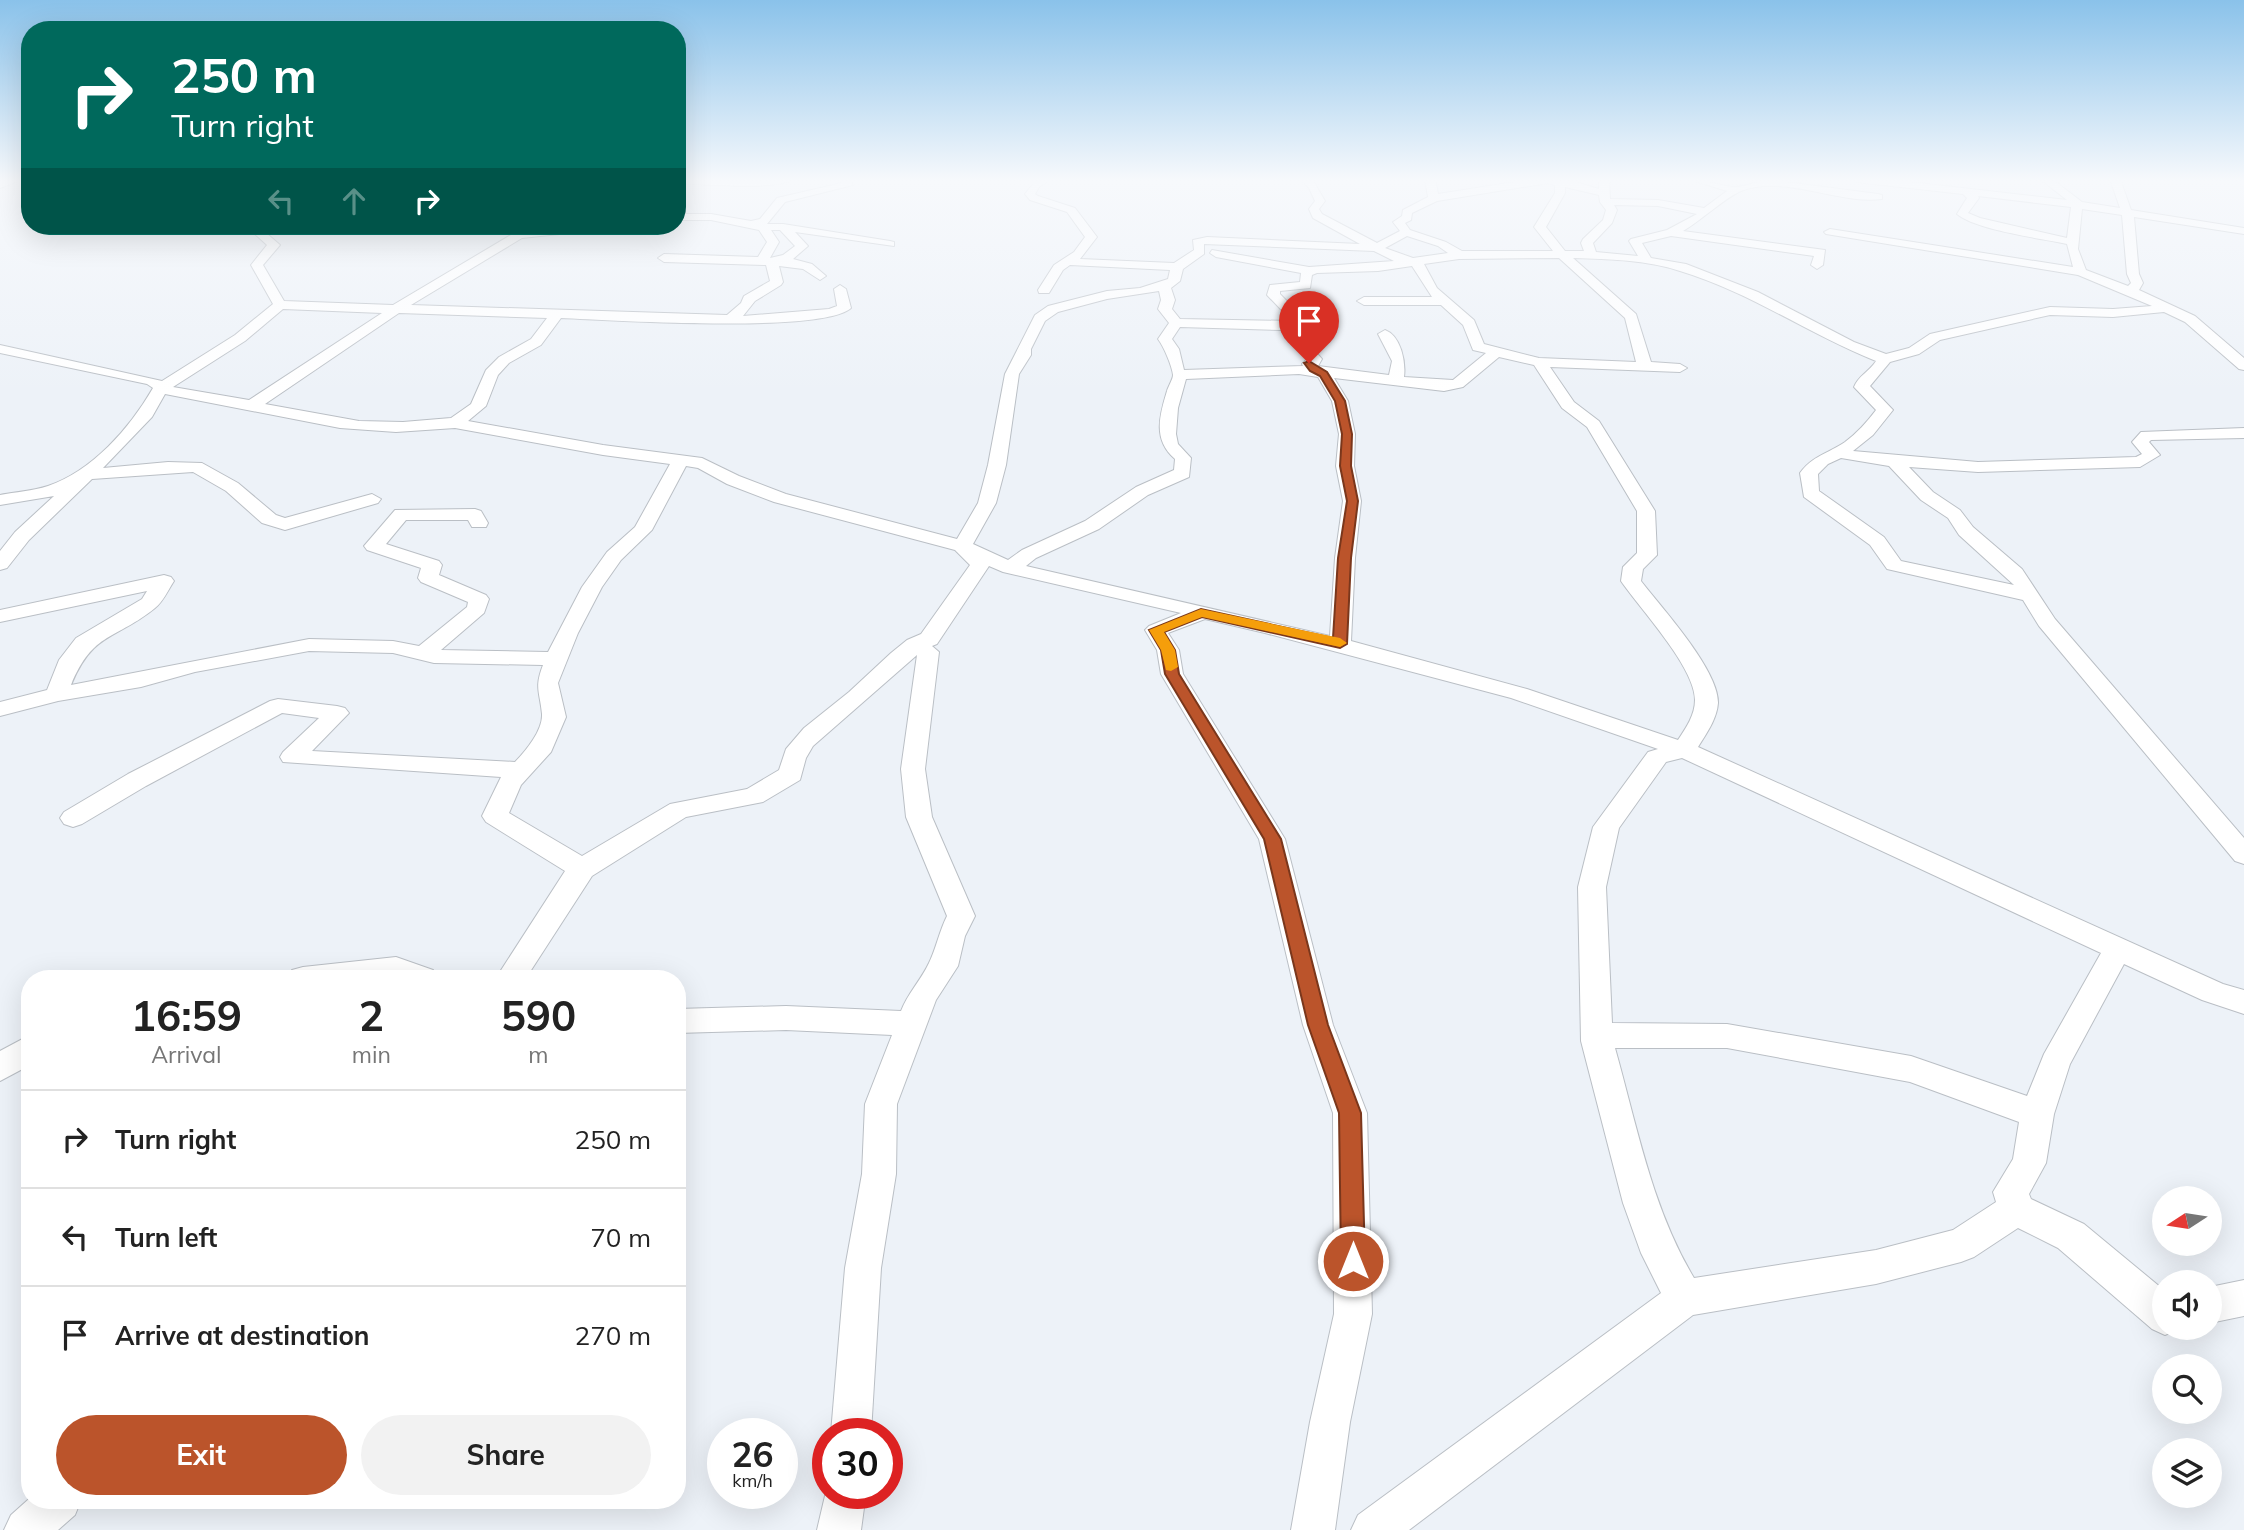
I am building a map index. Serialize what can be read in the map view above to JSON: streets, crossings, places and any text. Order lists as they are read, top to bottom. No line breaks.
{"north":"left","page":{"turn":["250 m","Turn right"],"eta":["16:59","Arrival","2","min","590","m"],"list":[{"name":"Turn right","value":"250 m"},{"name":"Turn left","value":"70 m"},{"name":"Arrive at destination","value":"270 m"}],"buttons":["Exit","Share"],"speed":"26 km/h","limit":"30"}}
